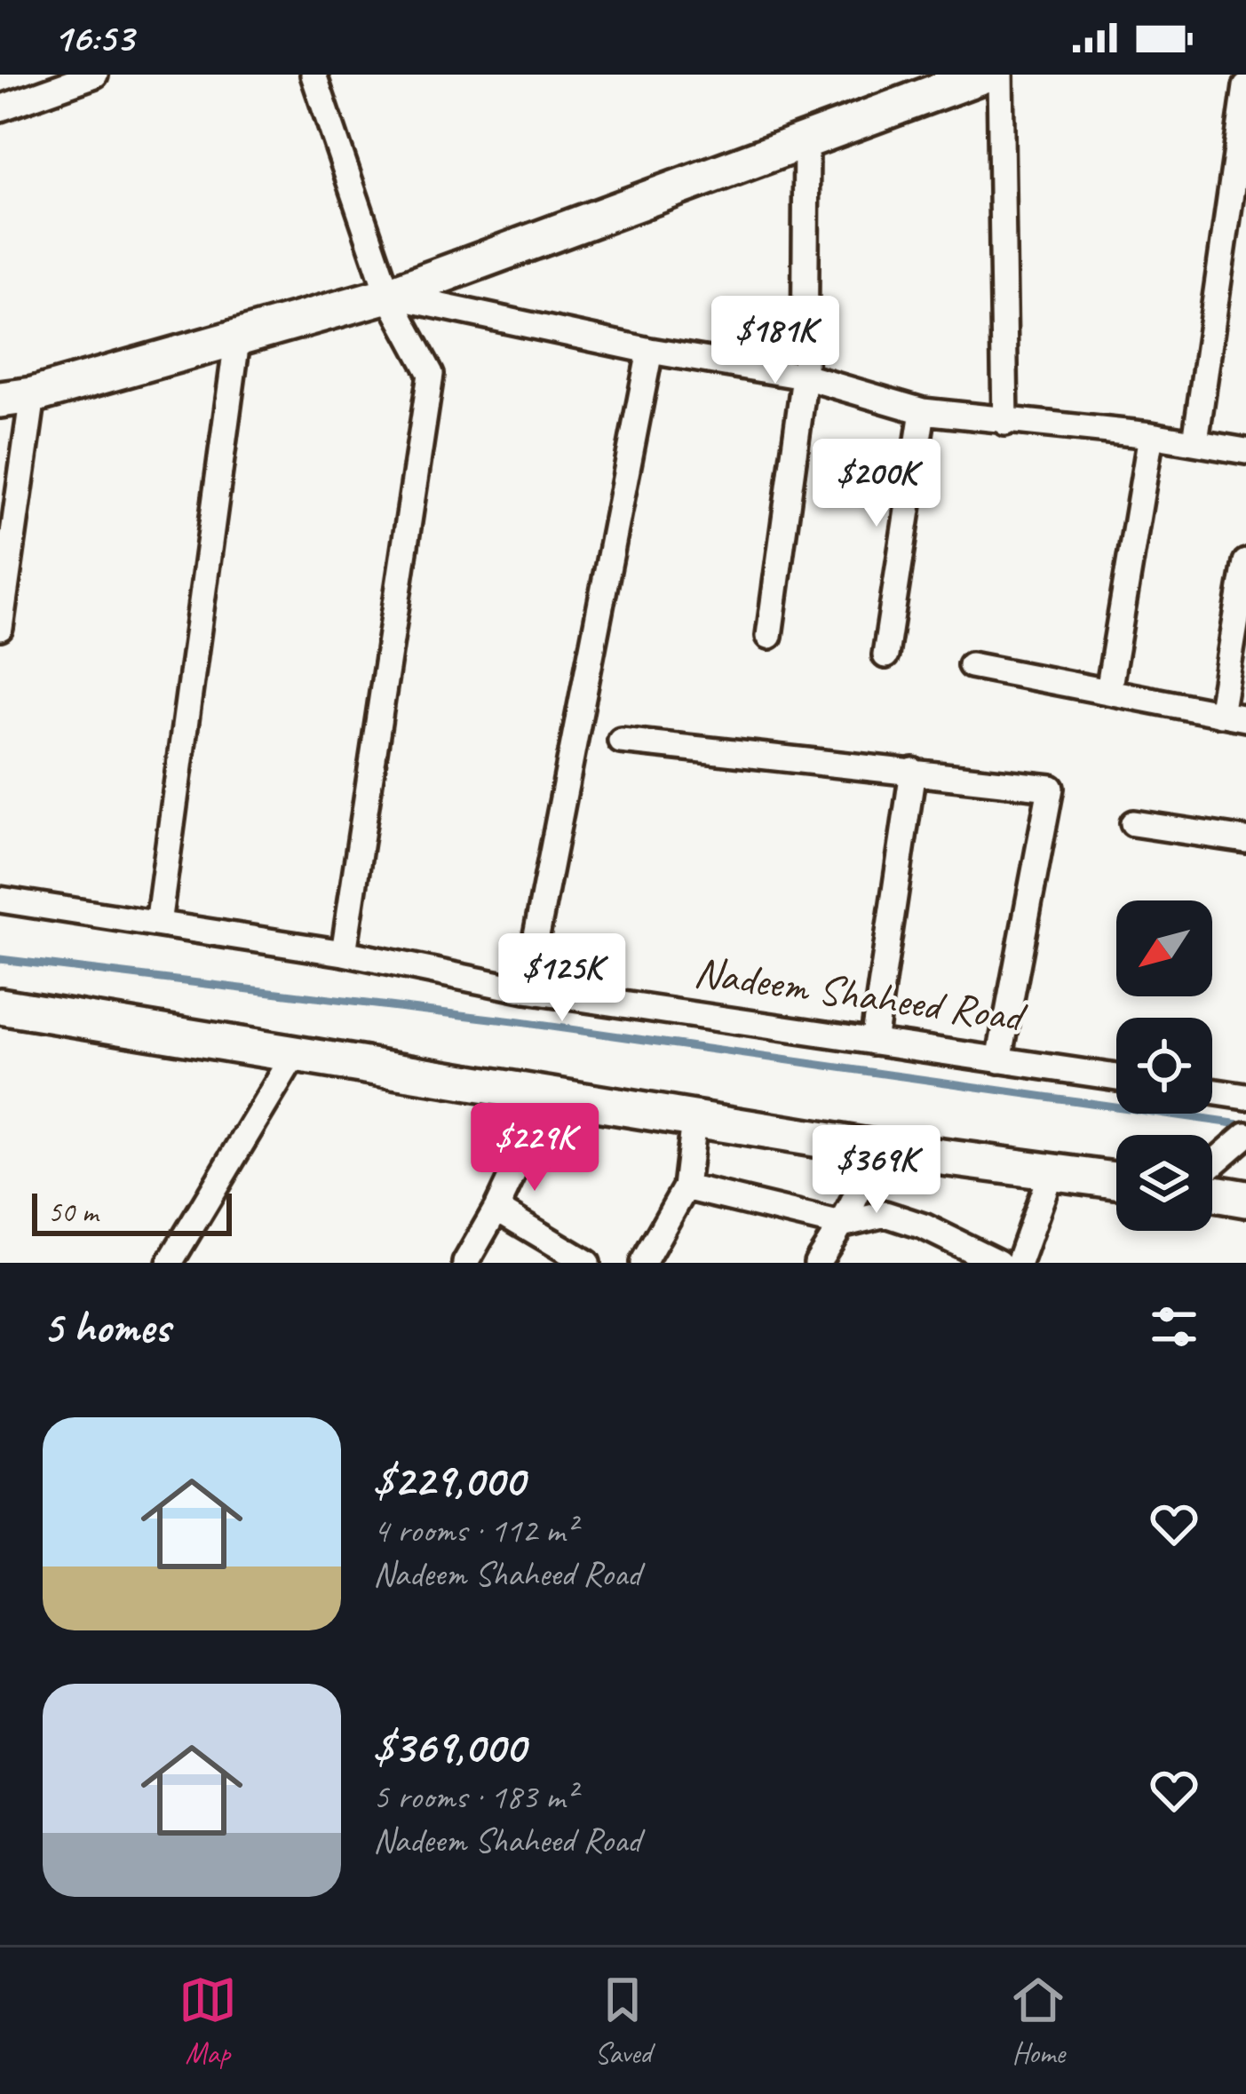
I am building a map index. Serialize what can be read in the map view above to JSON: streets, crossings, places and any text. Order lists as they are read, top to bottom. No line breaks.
{"streets":{"street":["Nadeem Shaheed Road"]},"scale_bar":"50 m","north":"bottom left","page":{"status":"16:53","price":["$181K","$200K","$125K","$229K","$369K"],"scale":"50 m","heading":"5 homes","list":[{"name":"$229,000","note":"4 rooms · 112 m² · Nadeem Shaheed Road"},{"name":"$369,000","note":"5 rooms · 183 m² · Nadeem Shaheed Road"}],"tabs":["Map","Saved","Home"]}}
